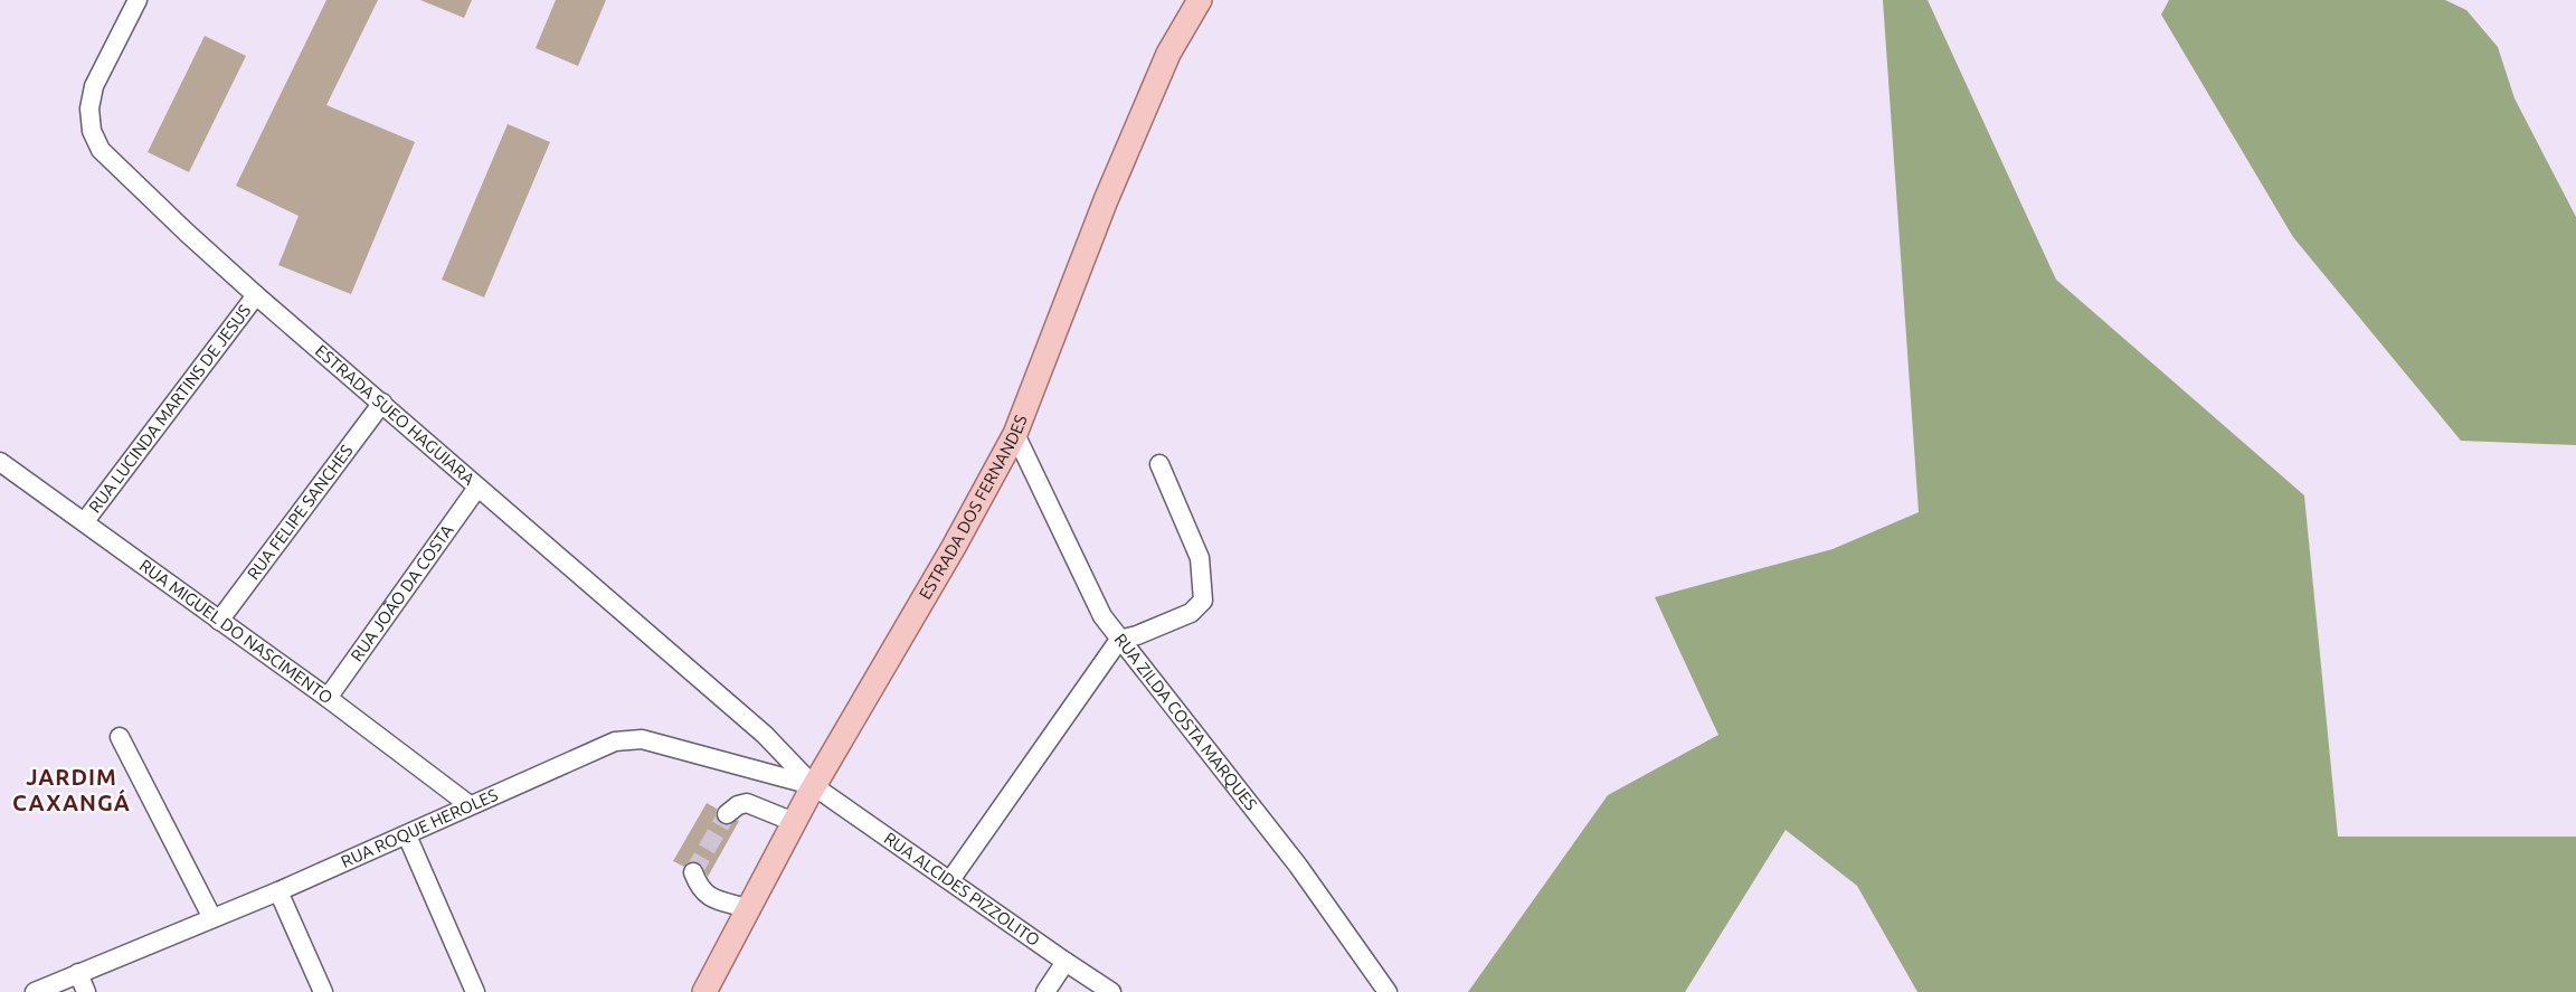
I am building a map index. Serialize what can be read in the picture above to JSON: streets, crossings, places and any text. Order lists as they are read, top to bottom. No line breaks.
{"streets":{"main road":["ESTRADA DOS FERNANDES"],"street":["RUA LUCINDA MARTINS DE JESUS","ESTRADA SUEO HAGUIARA","RUA FELIPE SANCHES","RUA JOÃO DA COSTA","RUA MIGUEL DO NASCIMENTO","RUA ZILDA COSTA MARQUES","RUA ROQUE HEROLES","RUA ALCIDES PIZZOLITO"]},"crossings":[["RUA LUCINDA MARTINS DE JESUS","ESTRADA SUEO HAGUIARA"],["RUA LUCINDA MARTINS DE JESUS","RUA MIGUEL DO NASCIMENTO"],["ESTRADA SUEO HAGUIARA","ESTRADA DOS FERNANDES"],["ESTRADA SUEO HAGUIARA","RUA FELIPE SANCHES"],["ESTRADA SUEO HAGUIARA","RUA JOÃO DA COSTA"],["ESTRADA SUEO HAGUIARA","RUA ROQUE HEROLES"],["ESTRADA SUEO HAGUIARA","RUA ALCIDES PIZZOLITO"],["ESTRADA DOS FERNANDES","RUA ZILDA COSTA MARQUES"],["ESTRADA DOS FERNANDES","RUA ROQUE HEROLES"],["ESTRADA DOS FERNANDES","RUA ALCIDES PIZZOLITO"],["RUA FELIPE SANCHES","RUA MIGUEL DO NASCIMENTO"],["RUA JOÃO DA COSTA","RUA MIGUEL DO NASCIMENTO"],["RUA MIGUEL DO NASCIMENTO","RUA ROQUE HEROLES"],["RUA ROQUE HEROLES","RUA ALCIDES PIZZOLITO"]],"districts":["JARDIM CAXANGÁ"]}
